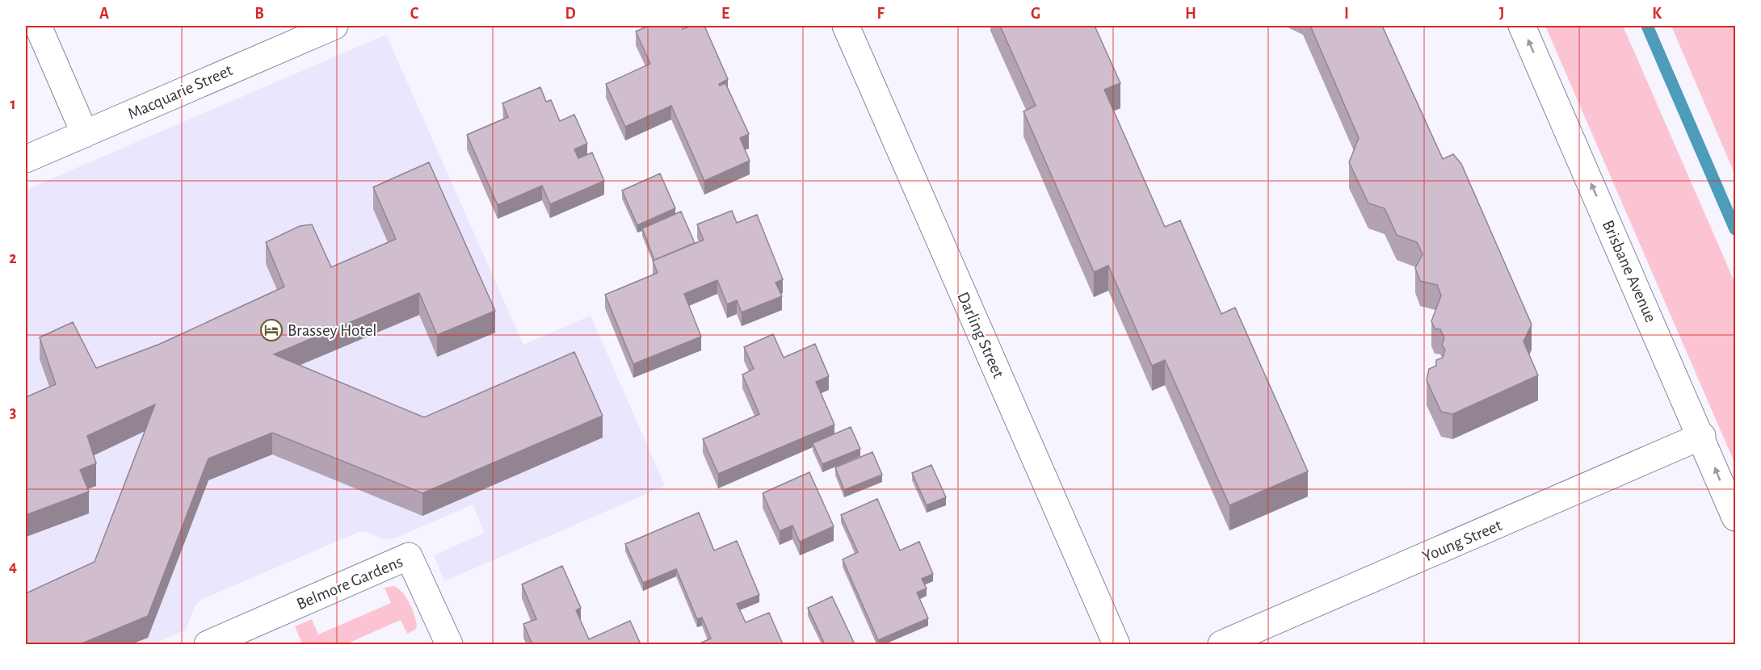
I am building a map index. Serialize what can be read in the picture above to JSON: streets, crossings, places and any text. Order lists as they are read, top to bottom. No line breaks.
{"streets":{"street":["Macquarie Street","Brisbane Avenue","Darling Street","Young Street","Belmore Gardens"]},"crossings":[["Brisbane Avenue","Young Street"]],"one_way":["Brisbane Avenue"],"places":{"hotel":["Brassey Hotel"]},"grid":{"columns":["A","B","C","D","E","F","G","H","I","J","K"],"rows":["1","2","3","4"]}}
